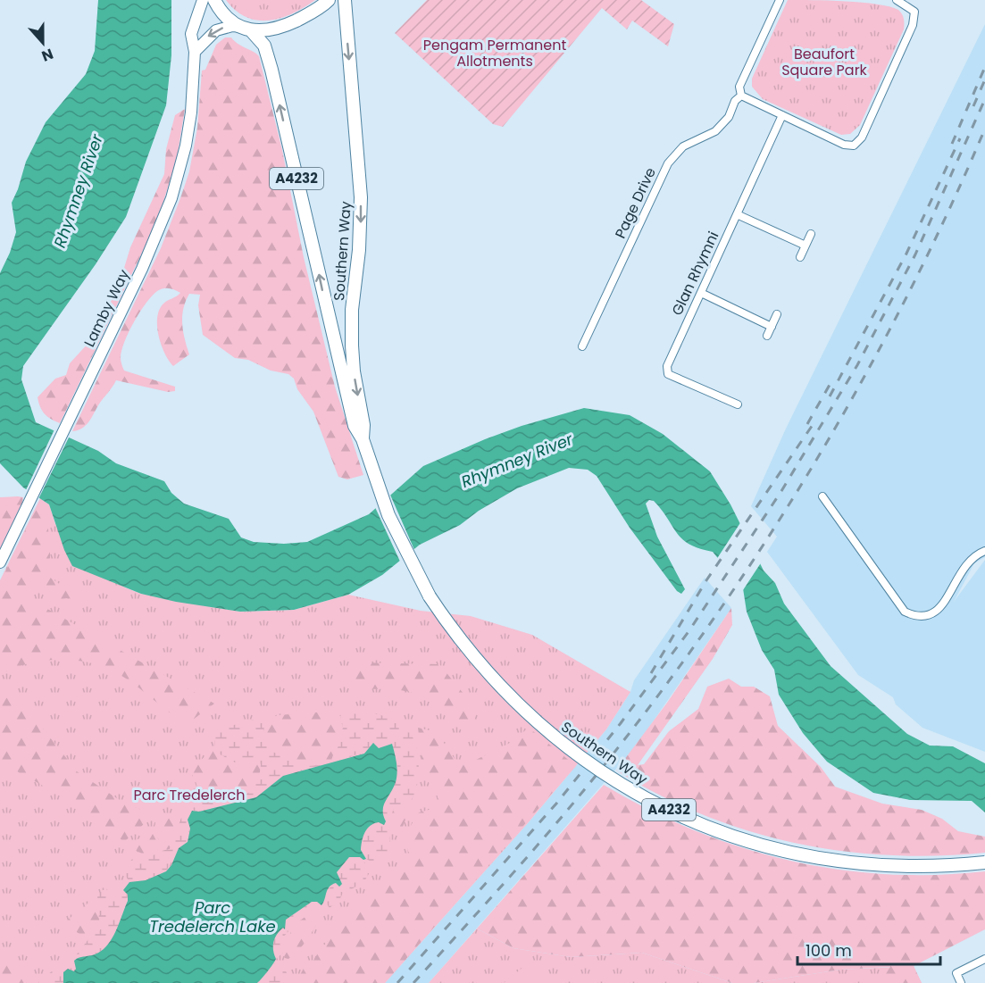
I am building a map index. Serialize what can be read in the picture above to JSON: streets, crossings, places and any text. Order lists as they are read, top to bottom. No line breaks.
{"streets":{"main road":["A4232","Southern Way"],"street":["Page Drive","Glan Rhymni","Lamby Way"]},"water":["Rhymney River","Parc Tredelerch Lake"],"parks":["Pengam Permanent Allotments","Beaufort Square Park","Parc Tredelerch"],"scale_bar":"100 m","north":"bottom"}
